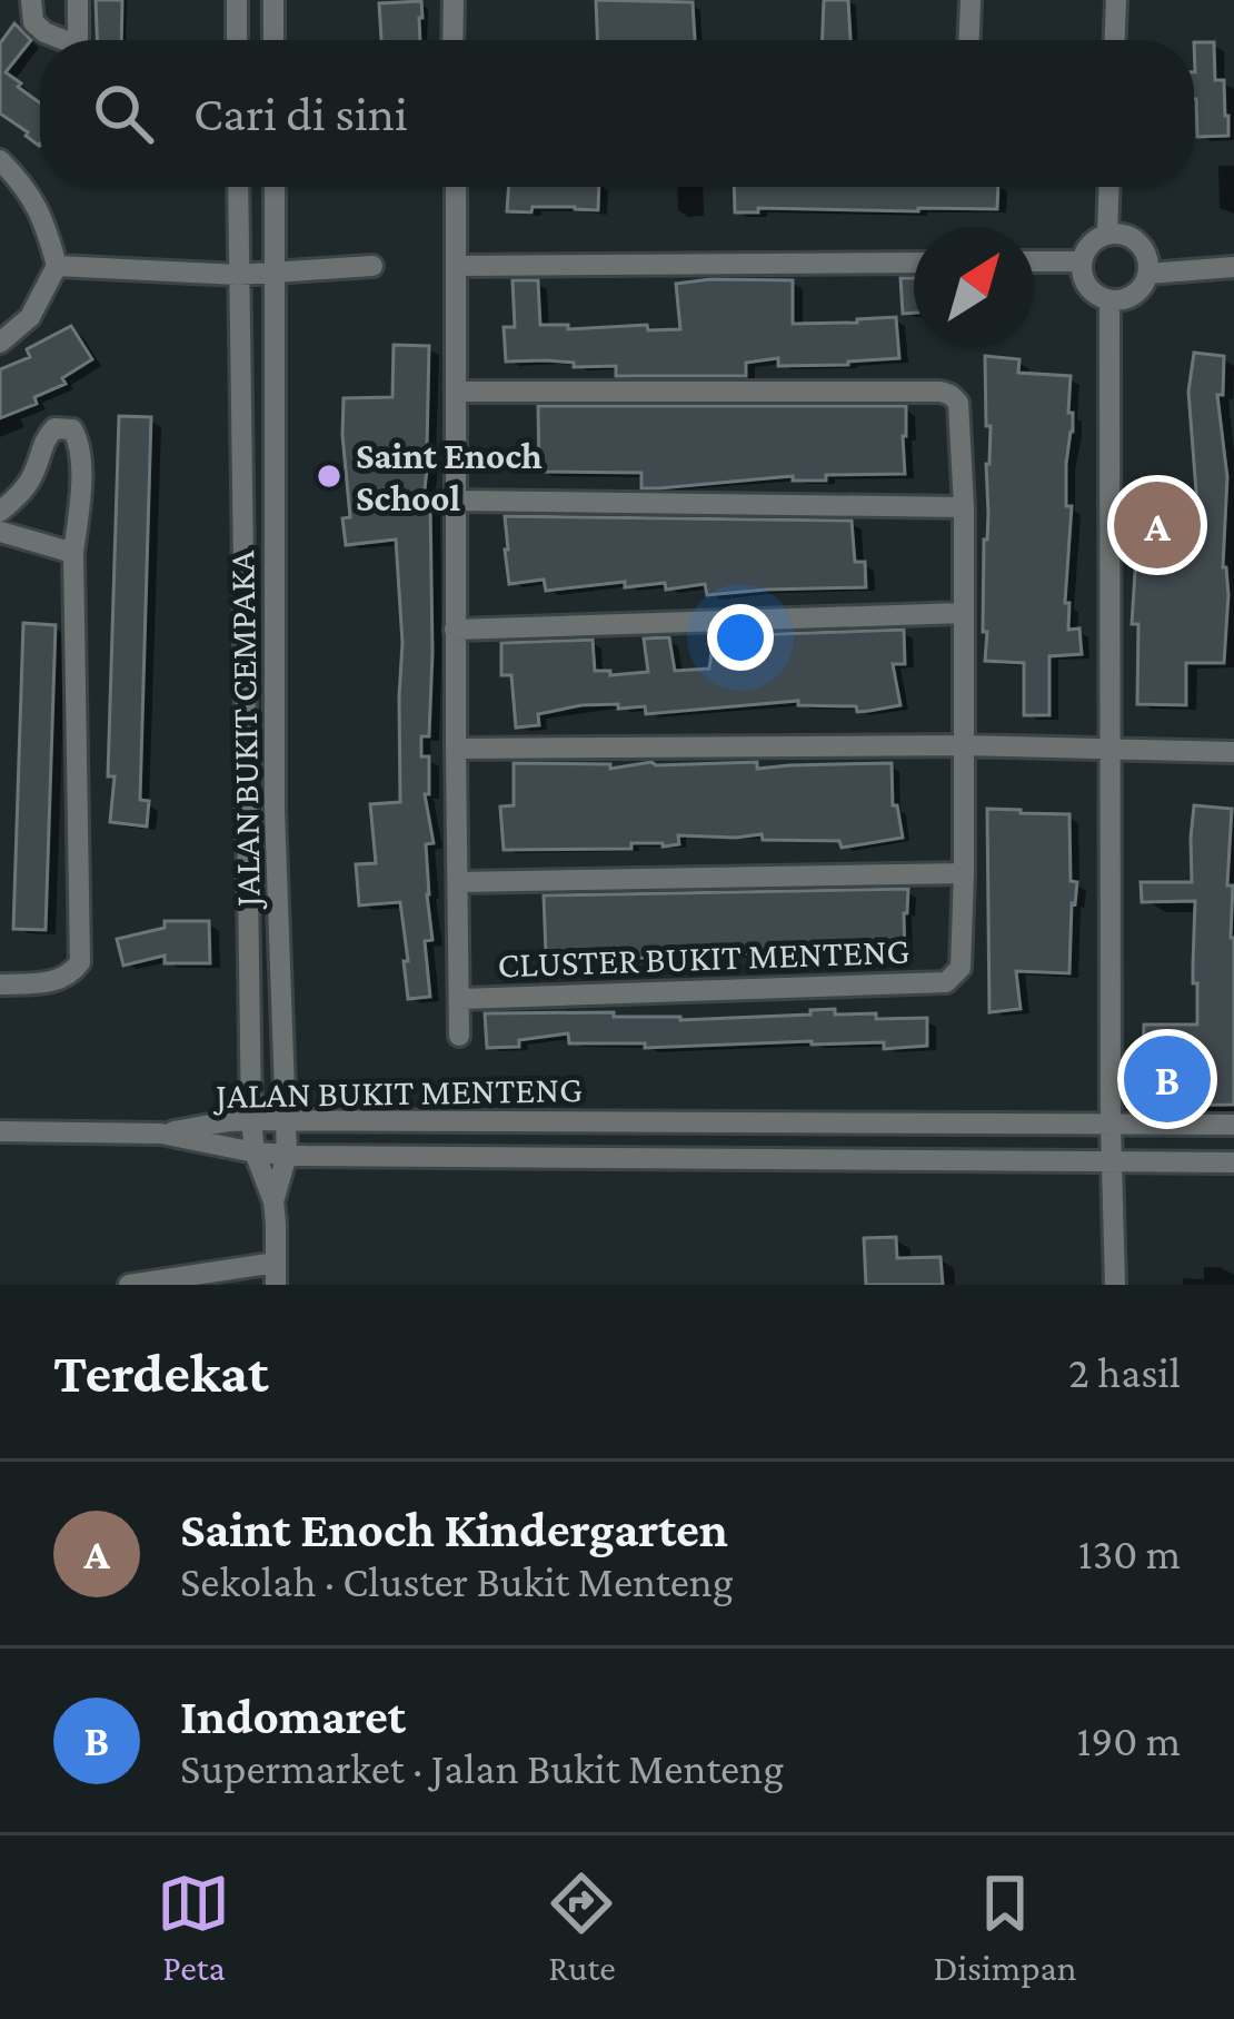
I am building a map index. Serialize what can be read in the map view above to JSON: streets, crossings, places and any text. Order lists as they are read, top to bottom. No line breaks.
{"streets":{"street":["JALAN BUKIT CEMPAKA","CLUSTER BUKIT MENTENG","JALAN BUKIT MENTENG"]},"crossings":[["JALAN BUKIT CEMPAKA","JALAN BUKIT MENTENG"]],"places":["Saint Enoch School"],"north":"top right","page":{"search":"Cari di sini","pins":["A","B"],"heading":["Terdekat","2 hasil"],"list":[{"mark":"A","name":"Saint Enoch Kindergarten","note":"Sekolah · Cluster Bukit Menteng","value":"130 m"},{"mark":"B","name":"Indomaret","note":"Supermarket · Jalan Bukit Menteng","value":"190 m"}],"nav":["Peta","Rute","Disimpan"]}}
